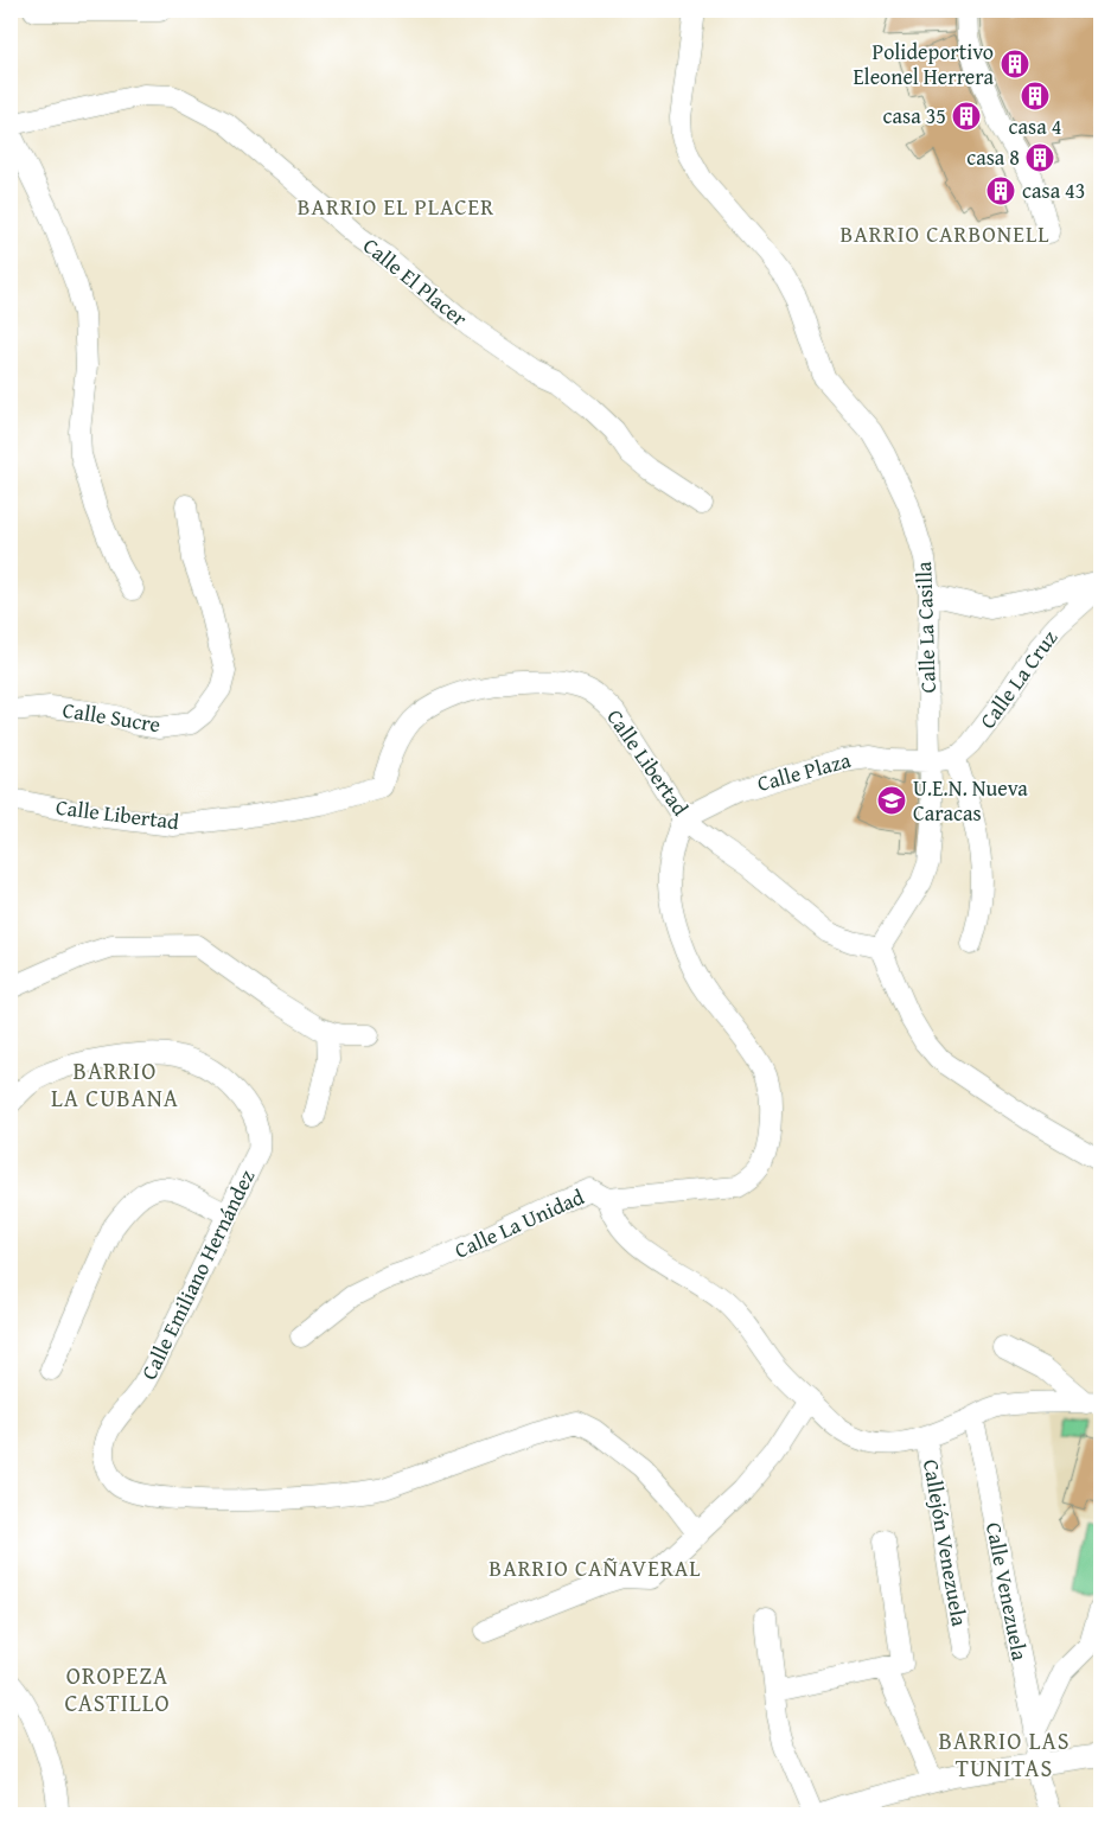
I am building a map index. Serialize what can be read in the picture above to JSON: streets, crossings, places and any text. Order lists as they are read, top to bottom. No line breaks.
{"streets":{"street":["Calle El Placer","Calle La Casilla","Calle La Cruz","Calle Sucre","Calle Libertad","Calle Plaza","Calle La Unidad","Calle Emiliano Hernández","Callejón Venezuela","Calle Venezuela"]},"crossings":[["Calle La Casilla","Calle La Cruz"],["Calle La Casilla","Calle Libertad"],["Calle La Casilla","Calle Plaza"],["Calle La Cruz","Calle Plaza"],["Calle Libertad","Calle Plaza"],["Calle Libertad","Calle La Unidad"],["Calle Plaza","Calle La Unidad"]],"districts":["BARRIO EL PLACER","BARRIO CARBONELL","BARRIO LA CUBANA","BARRIO CAÑAVERAL","OROPEZA CASTILLO","BARRIO LAS TUNITAS"],"places":{"building":["Polideportivo Eleonel Herrera","casa 4","casa 35","casa 8","casa 43"],"school or university":["U.E.N. Nueva Caracas"]}}
